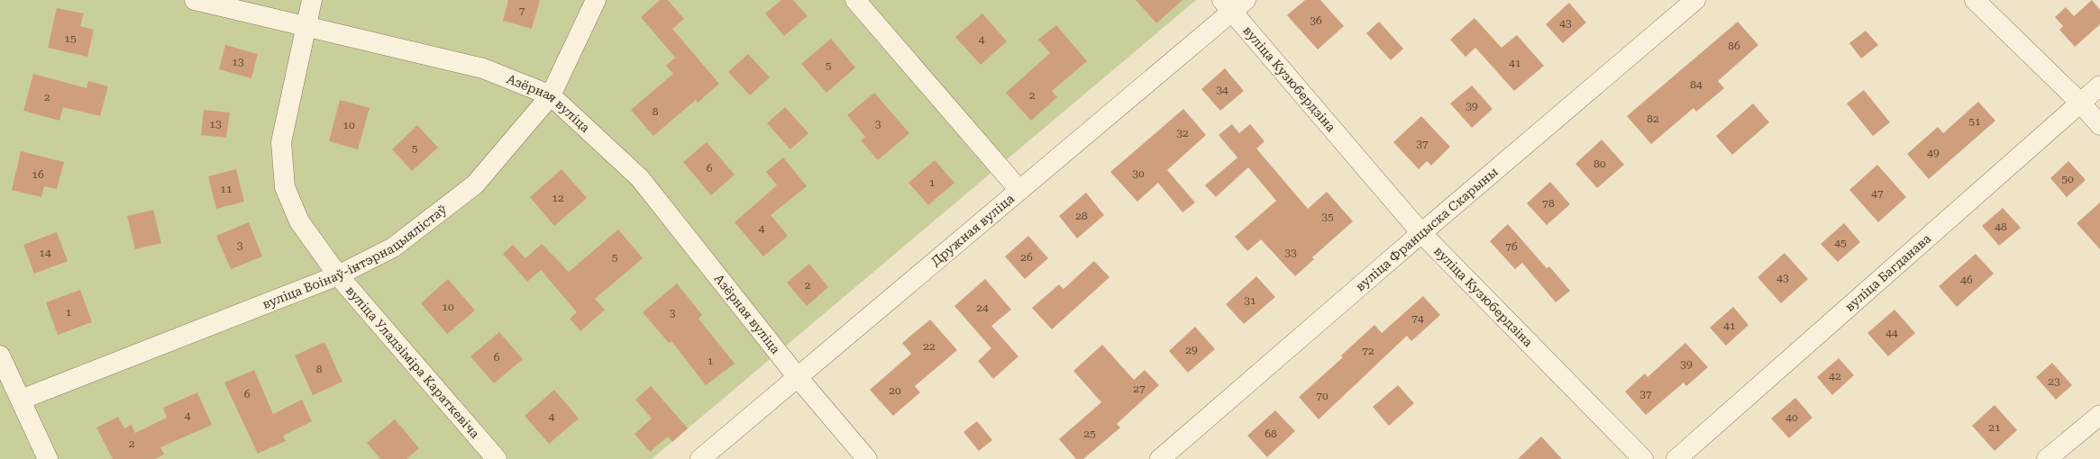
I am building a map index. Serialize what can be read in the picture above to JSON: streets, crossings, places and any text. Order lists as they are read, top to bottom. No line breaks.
{"streets":{"street":["вуліца Кузюбердзіна","Азёрная вуліца","Дружная вуліца","вуліца Францыска Скарыны","вуліца Воінаў-інтэрнацыялістаў","вуліца Багданава","вуліца Уладзіміра Караткевіча"]},"crossings":[["вуліца Кузюбердзіна","Дружная вуліца"],["вуліца Кузюбердзіна","вуліца Францыска Скарыны"],["Азёрная вуліца","Дружная вуліца"],["Азёрная вуліца","вуліца Воінаў-інтэрнацыялістаў"],["Азёрная вуліца","вуліца Уладзіміра Караткевіча"],["вуліца Воінаў-інтэрнацыялістаў","вуліца Уладзіміра Караткевіча"]],"house_numbers":["7","36","43","15","4","86","13","41","5","84","34","2","2","39","8","82","51","13","3","10","32","37","5","49","80","6","30","16","50","1","11","47","12","78","28","35","48","4","45","3","76","14","33","5","26","43","46","2","31","10","24","1","3","74","41","44","22","29","72","6","1","39","8","42","23","27","20","6","37","70","4","4","40","21","25","68","2"]}
